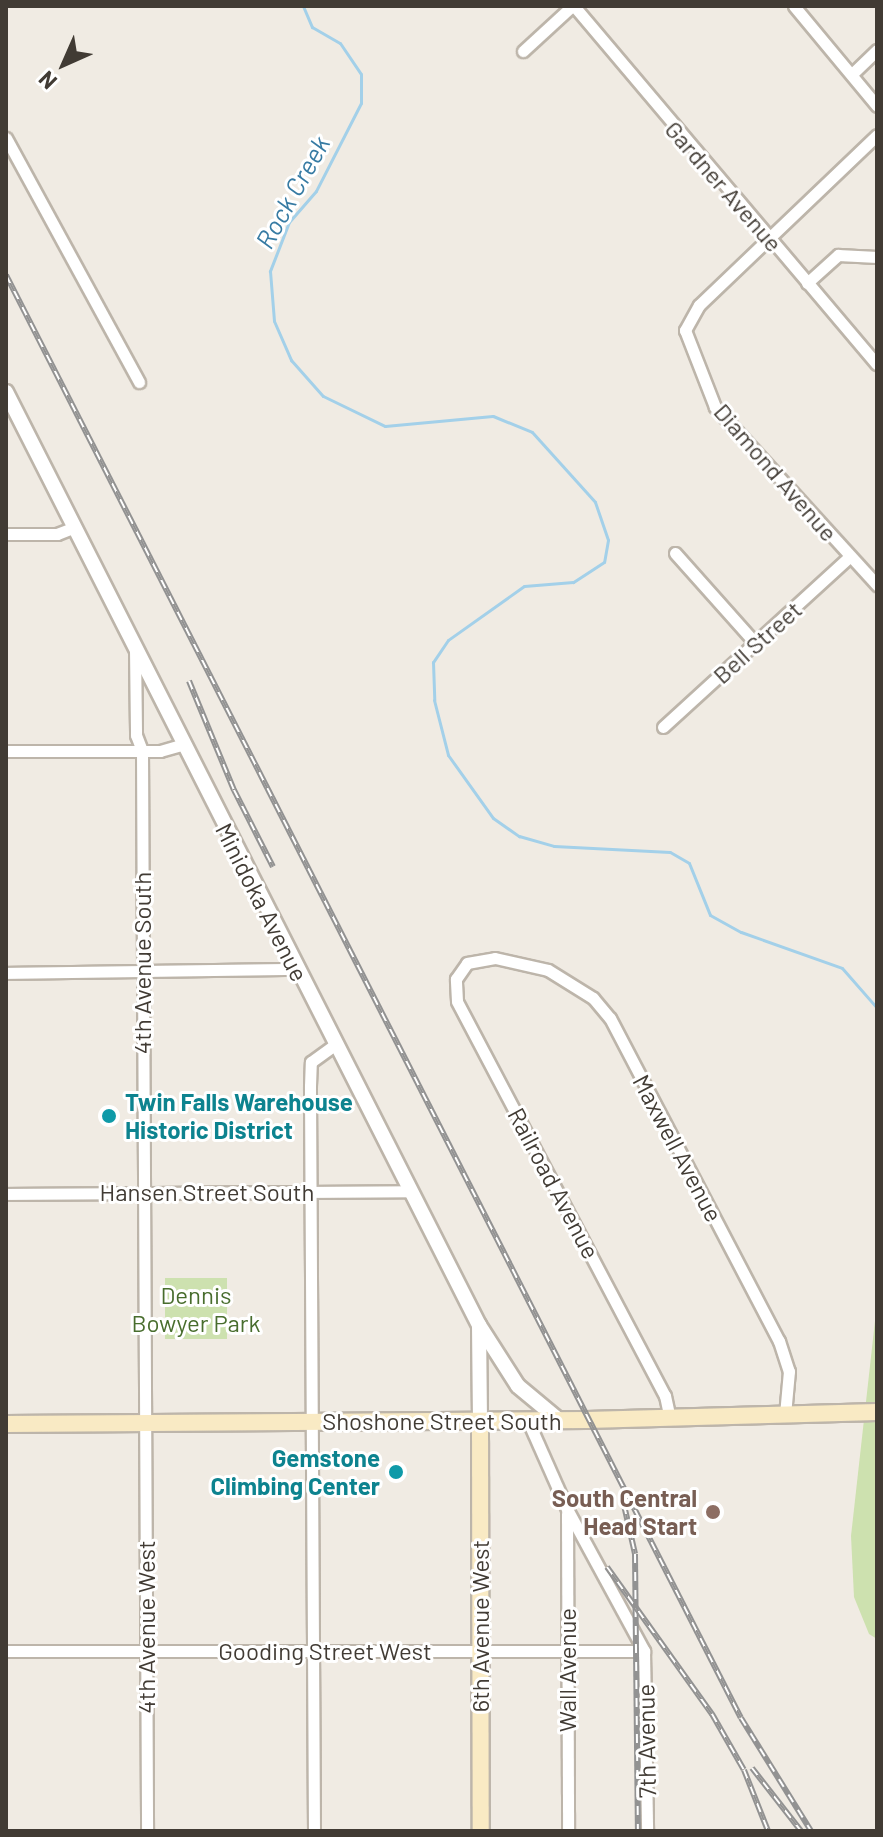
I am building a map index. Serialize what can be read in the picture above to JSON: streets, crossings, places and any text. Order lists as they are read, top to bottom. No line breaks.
{"streets":{"main road":["Shoshone Street South","6th Avenue West"],"street":["Gardner Avenue","Diamond Avenue","Bell Street","Minidoka Avenue","4th Avenue South","Maxwell Avenue","Railroad Avenue","Hansen Street South","4th Avenue West","Gooding Street West","Wall Avenue","7th Avenue"]},"crossings":[["Gardner Avenue","Diamond Avenue"],["Diamond Avenue","Bell Street"],["Minidoka Avenue","4th Avenue South"],["Minidoka Avenue","Hansen Street South"],["Minidoka Avenue","Shoshone Street South"],["Minidoka Avenue","6th Avenue West"],["4th Avenue South","Hansen Street South"],["4th Avenue South","Shoshone Street South"],["4th Avenue South","4th Avenue West"],["Maxwell Avenue","Railroad Avenue"],["Maxwell Avenue","Shoshone Street South"],["Railroad Avenue","Shoshone Street South"],["Shoshone Street South","6th Avenue West"],["Shoshone Street South","4th Avenue West"],["6th Avenue West","Gooding Street West"],["4th Avenue West","Gooding Street West"],["Gooding Street West","Wall Avenue"],["Gooding Street West","7th Avenue"]],"water":["Rock Creek"],"parks":["Dennis Bowyer Park"],"places":["Twin Falls Warehouse Historic District","Gemstone Climbing Center","South Central Head Start"],"north":"bottom left"}
